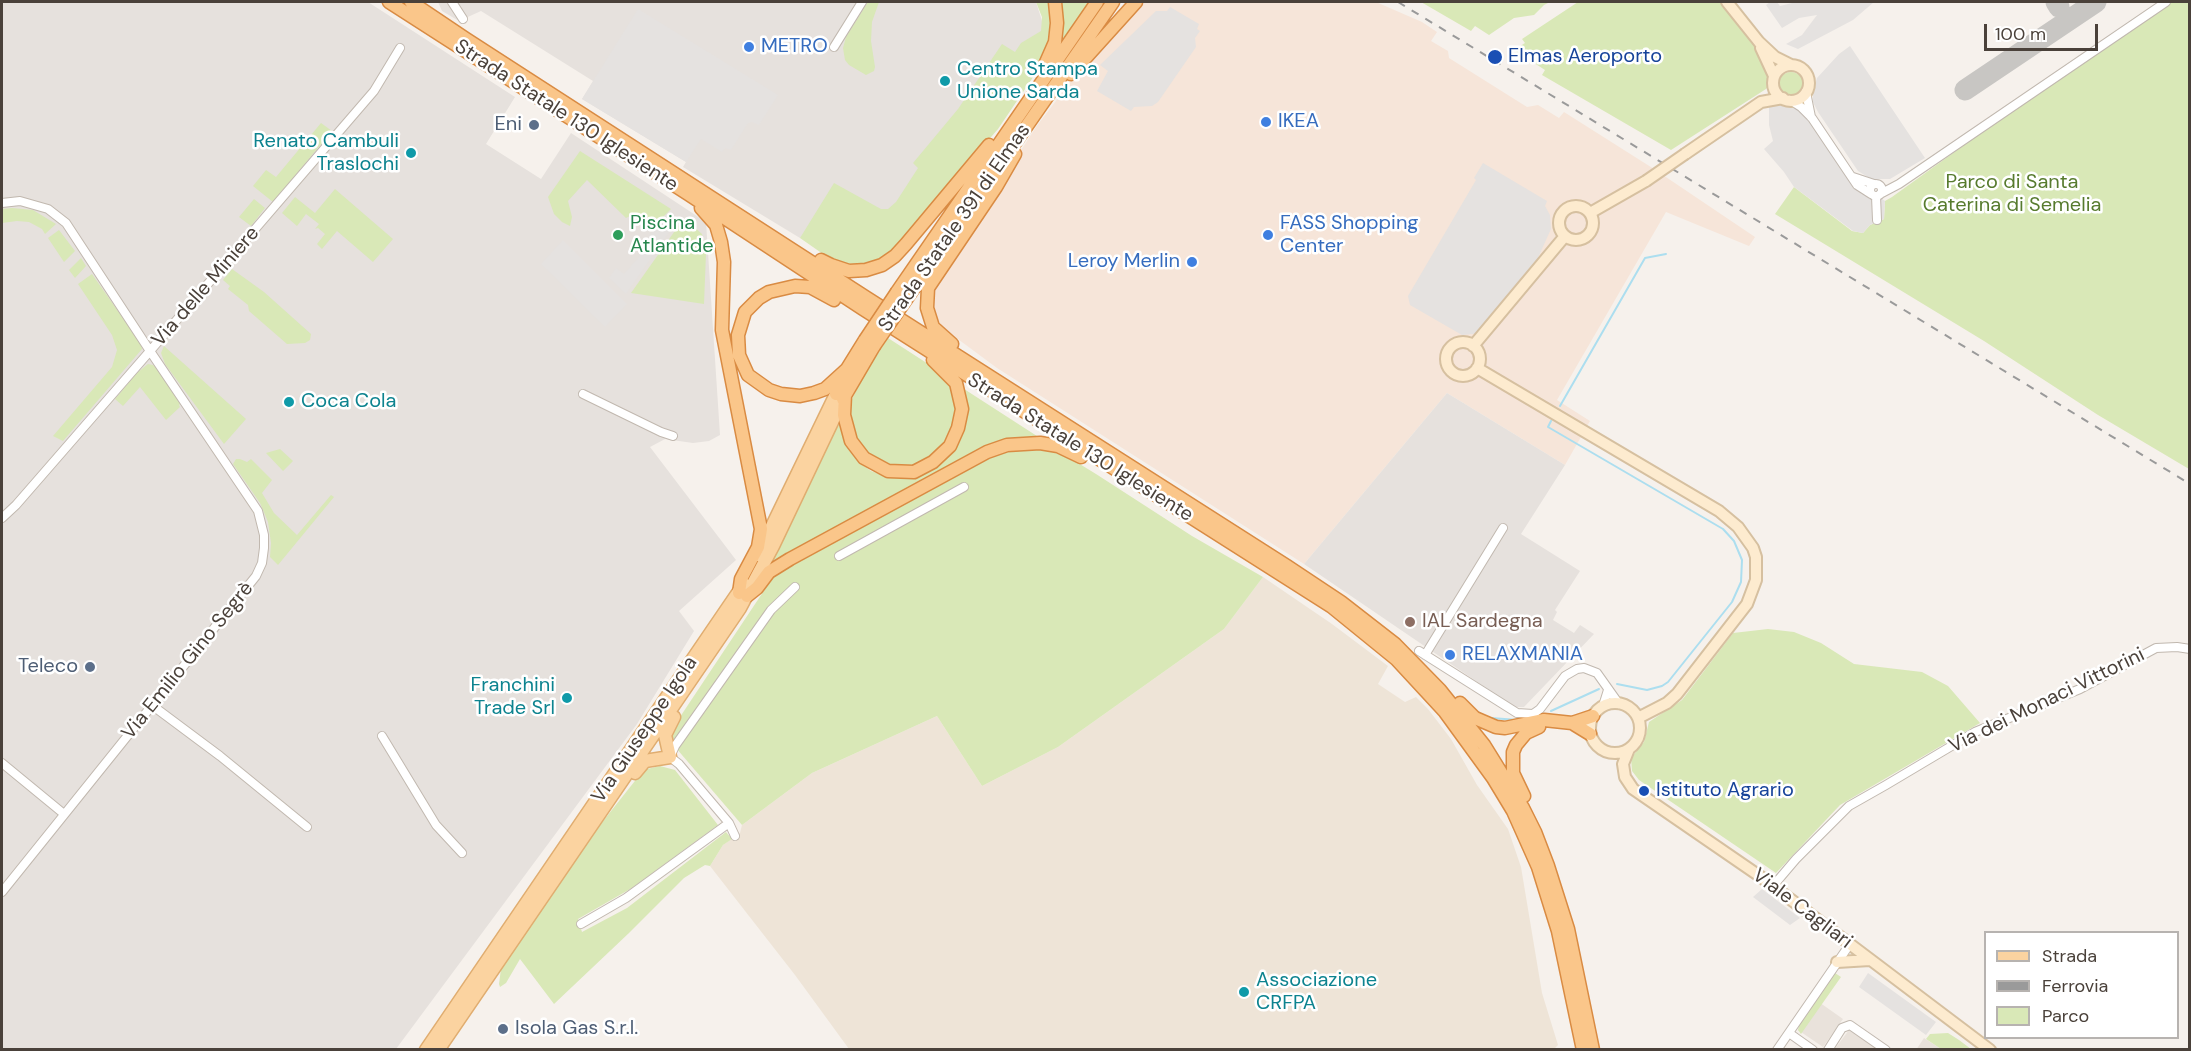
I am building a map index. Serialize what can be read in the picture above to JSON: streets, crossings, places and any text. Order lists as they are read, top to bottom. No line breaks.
{"streets":{"highway":["Strada Statale 130 Iglesiente","Strada Statale 391 di Elmas"],"main road":["Via Giuseppe Igola","Viale Cagliari"],"street":["Via delle Miniere","Via Emilio Gino Segrè","Via dei Monaci Vittorini"]},"crossings":[["Strada Statale 391 di Elmas","Via Giuseppe Igola"],["Via delle Miniere","Via Emilio Gino Segrè"],["Via dei Monaci Vittorini","Viale Cagliari"]],"parks":["Parco di Santa Caterina di Semelia"],"places":["METRO","Elmas Aeroporto","Centro Stampa Unione Sarda","IKEA","Eni","Renato Cambuli Traslochi","Piscina Atlantide","FASS Shopping Center","Leroy Merlin","Coca Cola","IAL Sardegna","RELAXMANIA","Teleco","Franchini Trade Srl","Istituto Agrario","Associazione CRFPA","Isola Gas S.r.l."],"legend":["Strada","Ferrovia","Parco"],"scale_bar":"100 m"}
